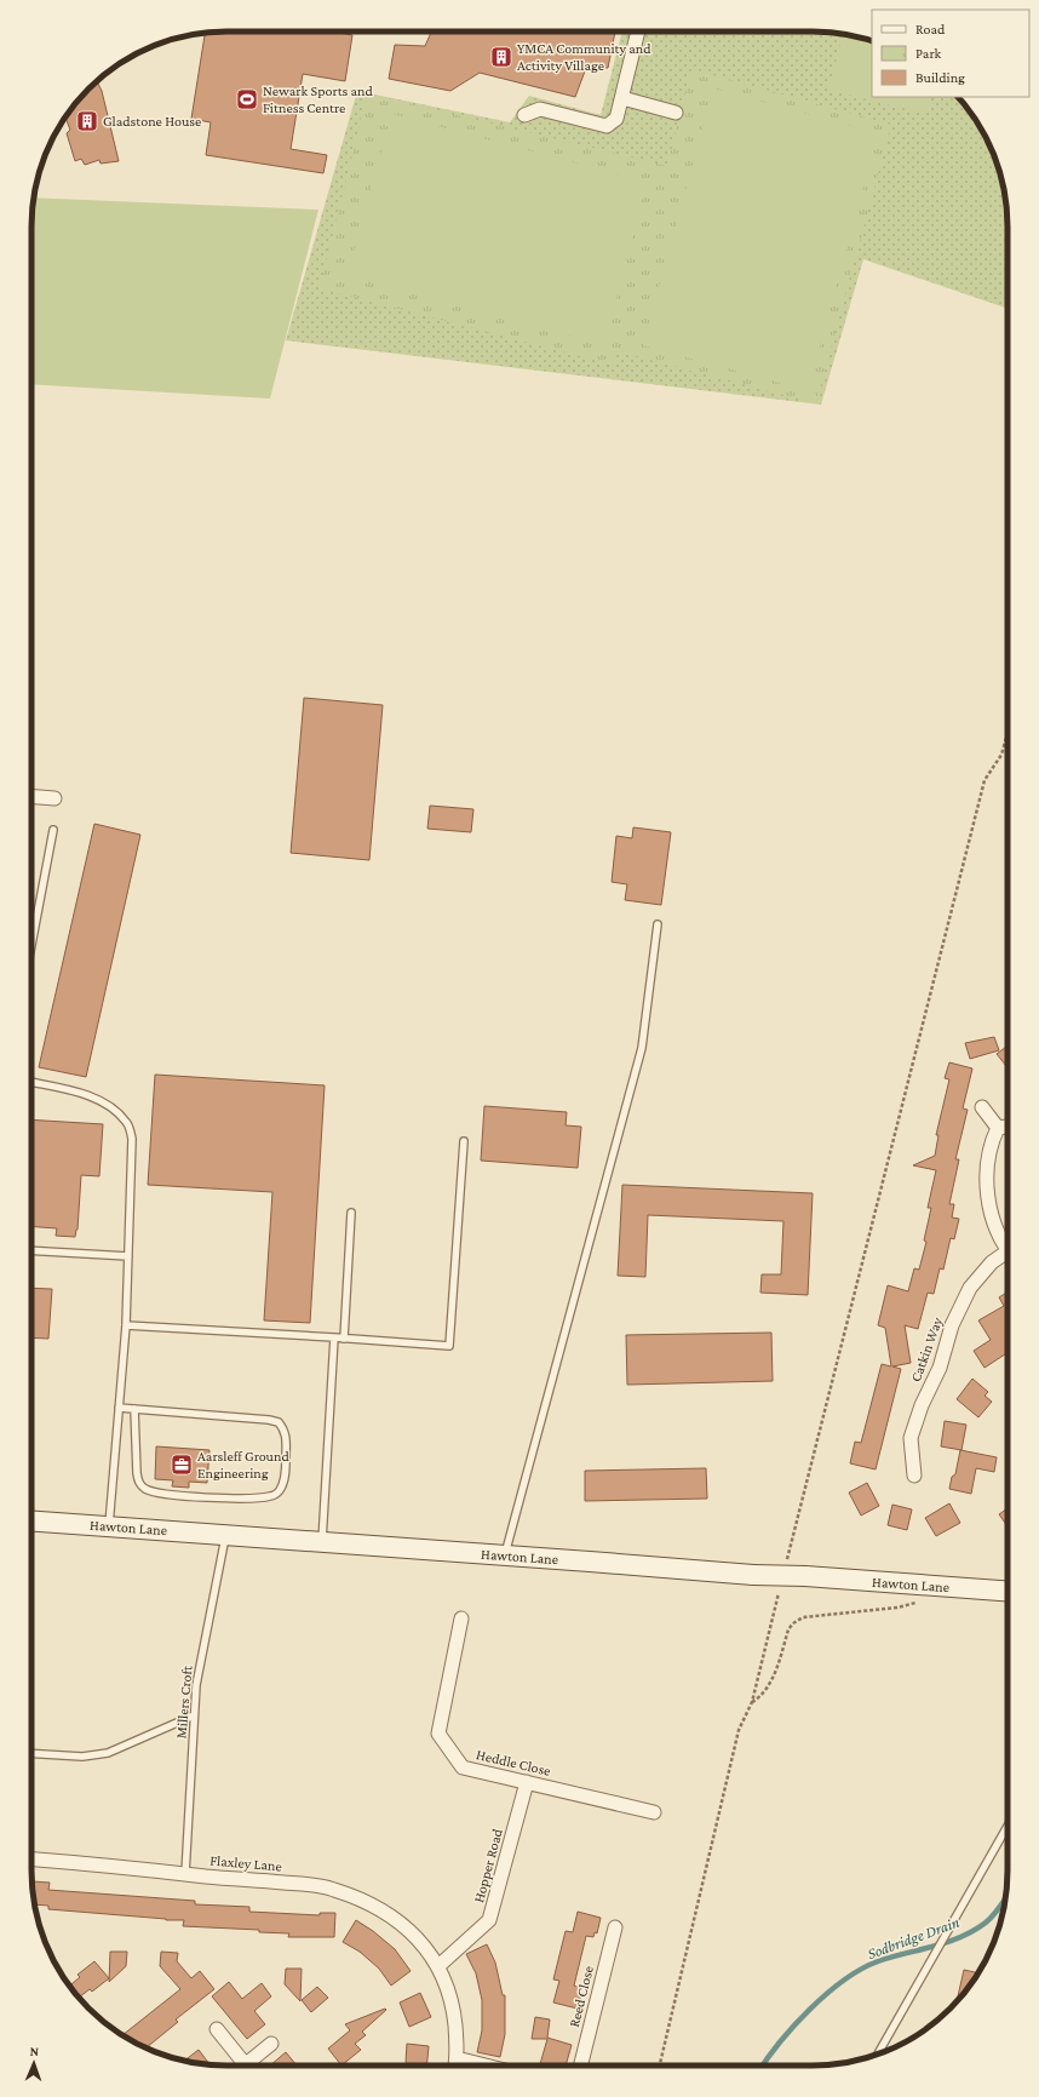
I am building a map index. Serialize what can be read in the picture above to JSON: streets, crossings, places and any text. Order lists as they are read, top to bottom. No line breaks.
{"streets":{"street":["Catkin Way","Hawton Lane","Heddle Close","Flaxley Lane","Hopper Road","Reed Close"],"lane":["Millers Croft"]},"crossings":[["Hawton Lane","Millers Croft"],["Millers Croft","Flaxley Lane"],["Heddle Close","Hopper Road"],["Flaxley Lane","Hopper Road"]],"water":["Sodbridge Drain"],"places":{"building":["YMCA Community and Activity Village","Gladstone House"],"sports":["Newark Sports and Fitness Centre"],"office":["Aarsleff Ground Engineering"]},"legend":["Road","Park","Building"],"north":"top"}
